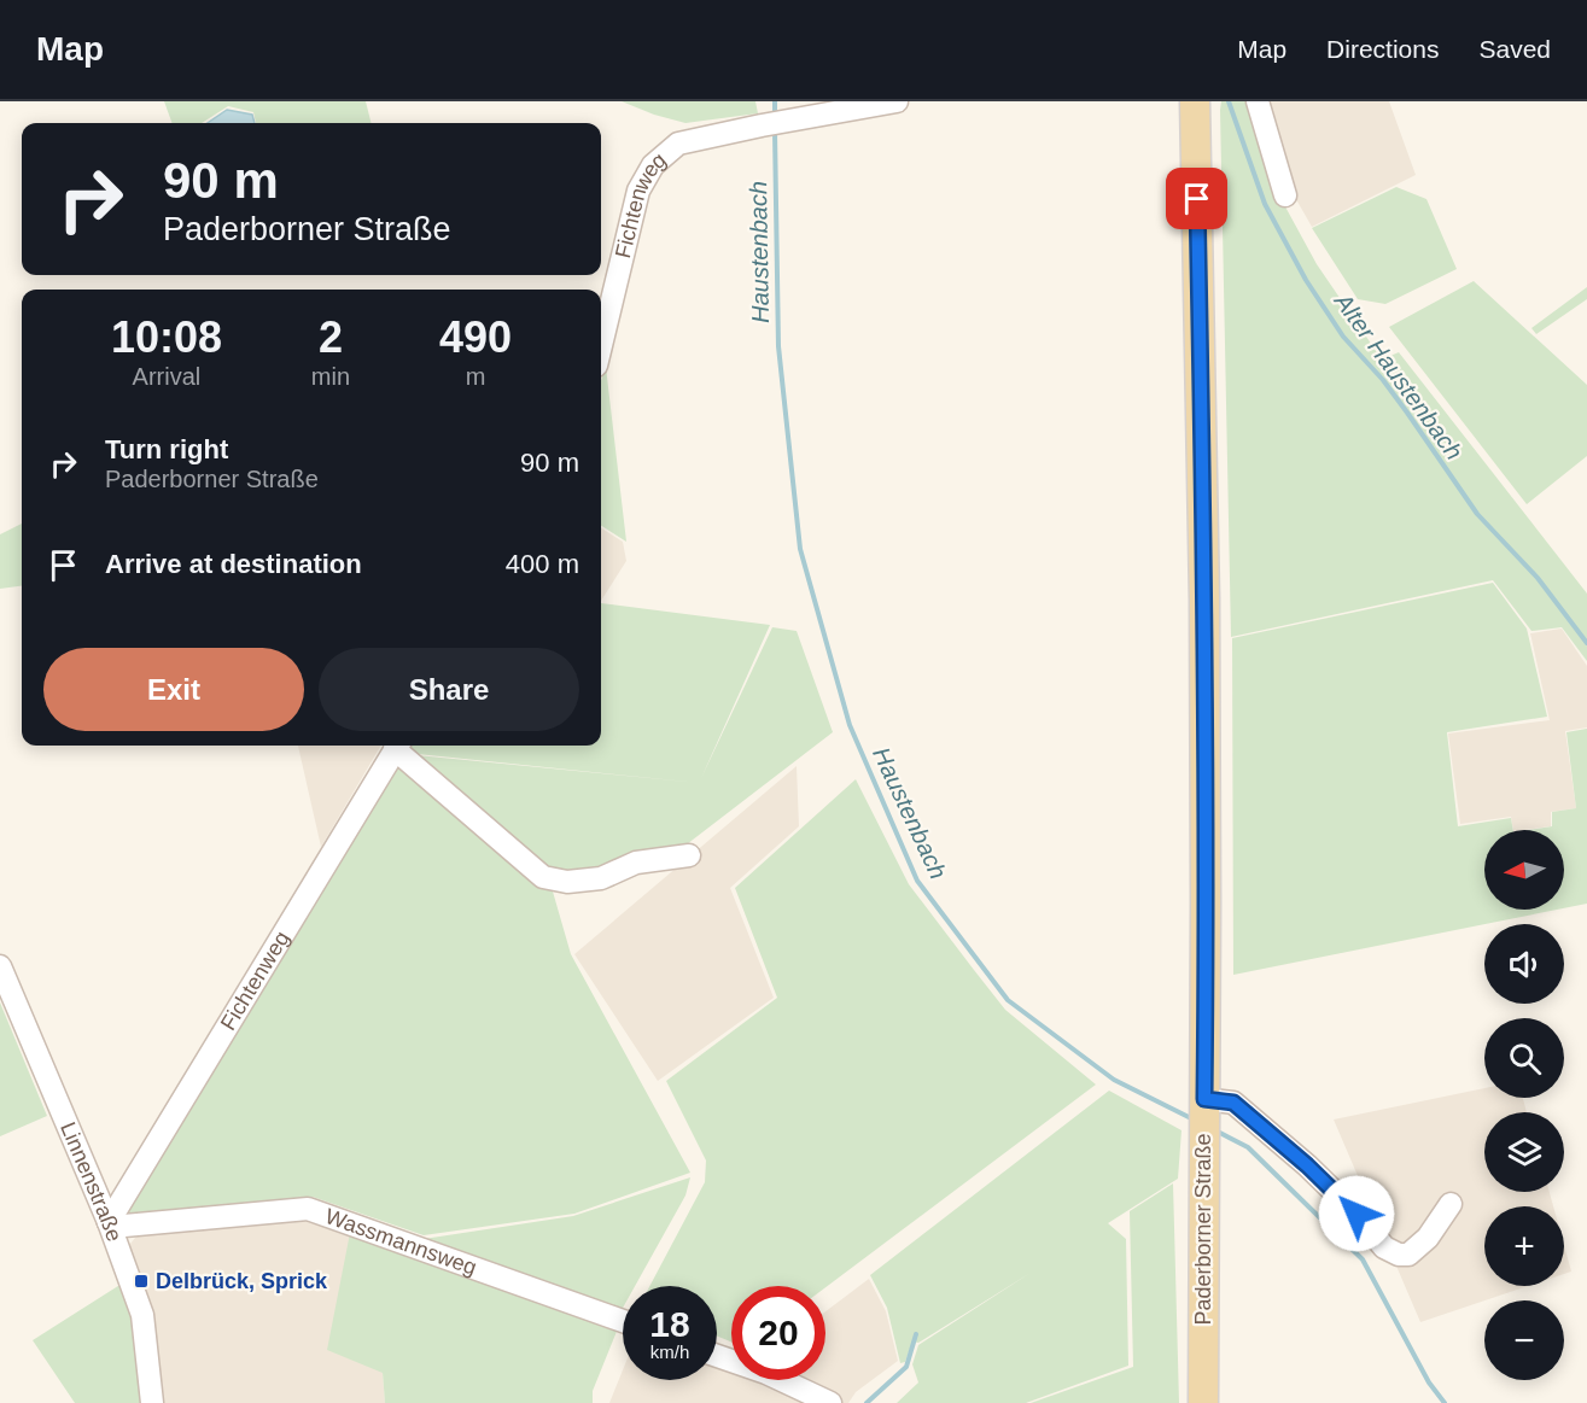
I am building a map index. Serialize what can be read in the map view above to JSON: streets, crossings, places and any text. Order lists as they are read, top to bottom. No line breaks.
{"streets":{"main road":["Paderborner Straße"],"street":["Fichtenweg","Linnenstraße","Wassmannsweg"]},"crossings":[["Fichtenweg","Linnenstraße"],["Fichtenweg","Wassmannsweg"],["Linnenstraße","Wassmannsweg"]],"water":["Haustenbach","Alter Haustenbach"],"places":{"transit":["Delbrück, Sprick"]},"north":"left","page":{"header":"Map","nav":["Map","Directions","Saved"],"turn":["90 m","Paderborner Straße"],"eta":["10:08","Arrival","2","min","490","m"],"list":[{"name":"Turn right","note":"Paderborner Straße","value":"90 m"},{"name":"Arrive at destination","value":"400 m"}],"buttons":["Exit","Share"],"map_buttons":["+","−"],"speed":"18 km/h","limit":"20"}}
